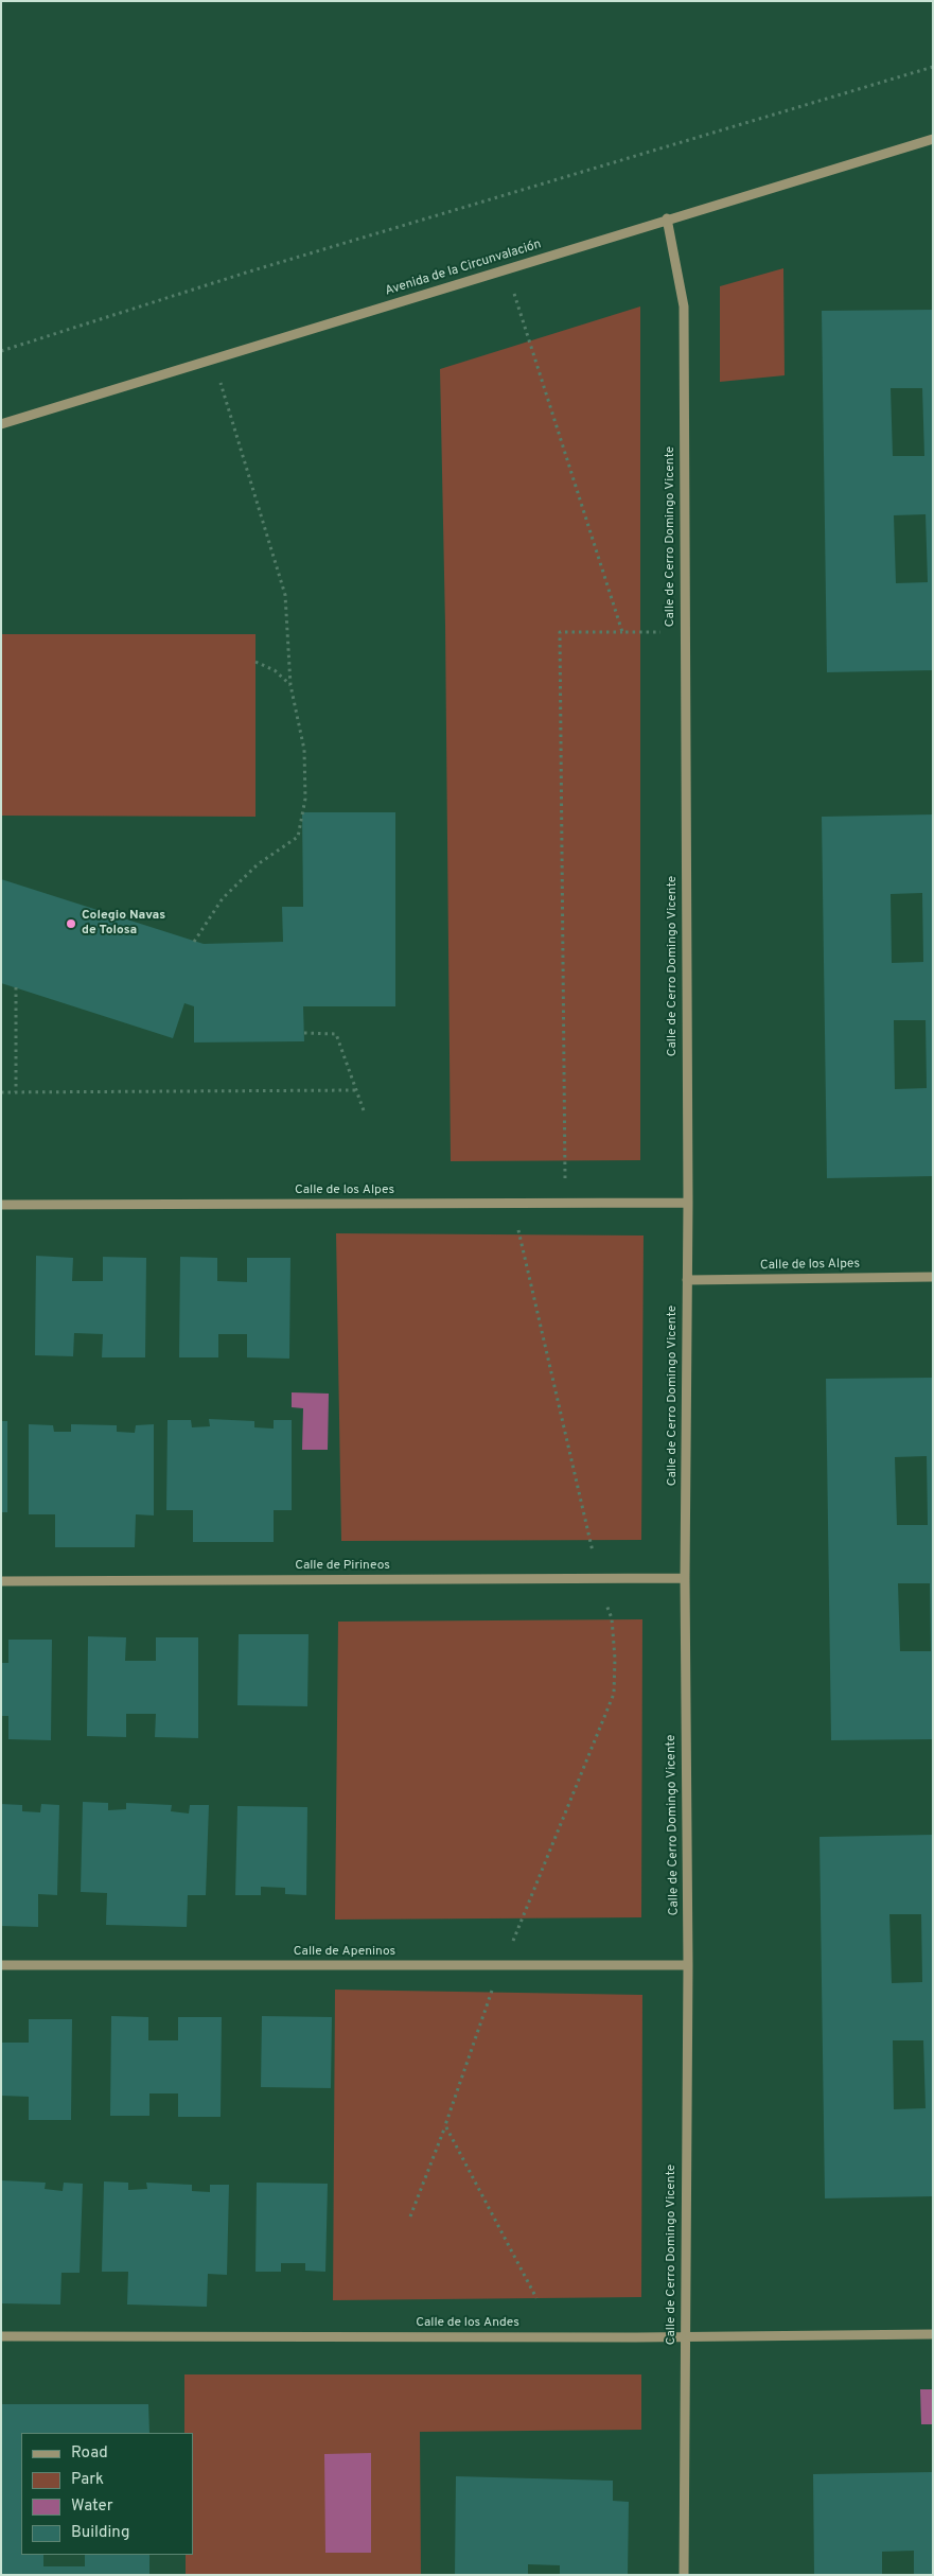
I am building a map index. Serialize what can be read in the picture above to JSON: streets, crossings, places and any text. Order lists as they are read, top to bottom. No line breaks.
{"streets":{"street":["Avenida de la Circunvalación","Calle de Cerro Domingo Vicente","Calle de los Alpes","Calle de Pirineos","Calle de Apeninos","Calle de los Andes"]},"crossings":[["Avenida de la Circunvalación","Calle de Cerro Domingo Vicente"],["Calle de Cerro Domingo Vicente","Calle de los Alpes"],["Calle de Cerro Domingo Vicente","Calle de Pirineos"],["Calle de Cerro Domingo Vicente","Calle de Apeninos"],["Calle de Cerro Domingo Vicente","Calle de los Andes"]],"places":["Colegio Navas de Tolosa"],"legend":["Road","Park","Water","Building"]}
